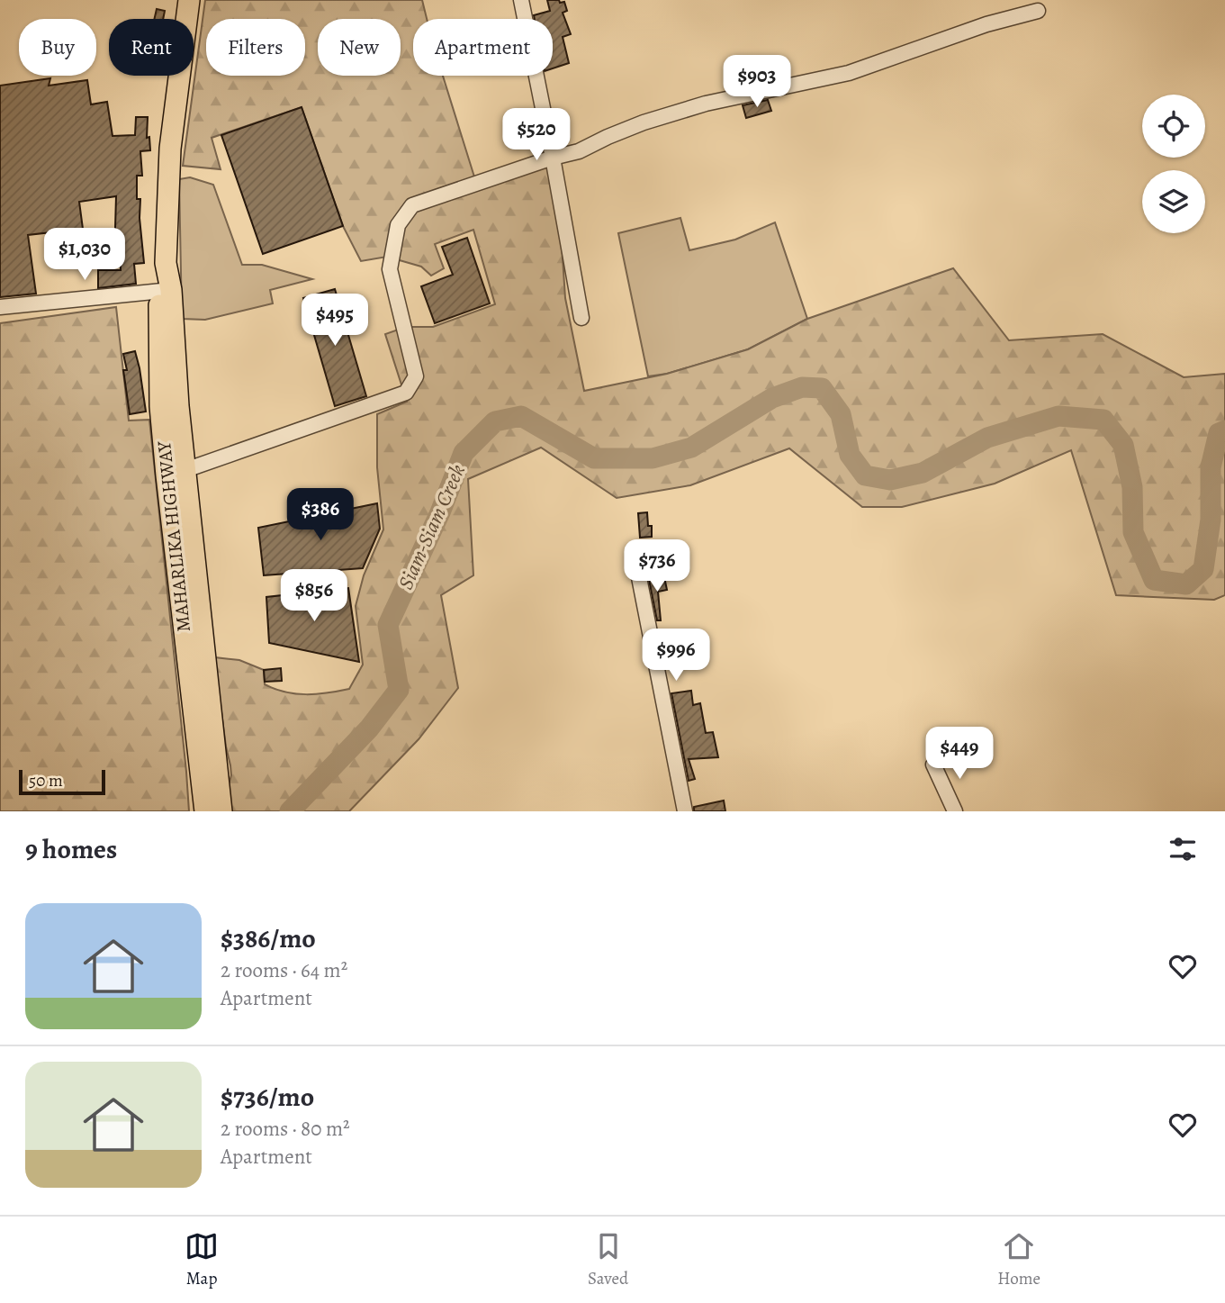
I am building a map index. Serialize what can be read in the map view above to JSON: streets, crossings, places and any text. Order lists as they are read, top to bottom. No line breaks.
{"streets":{"highway":["MAHARLIKA HIGHWAY"]},"water":["Siam-Siam Creek"],"scale_bar":"50 m","page":{"chip":["Buy","Rent","Filters","New","Apartment"],"price":["$903","$520","$1,030","$495","$386","$736","$856","$996","$449"],"scale":"50 m","heading":"9 homes","list":[{"name":"$386/mo","note":"2 rooms · 64 m² · Apartment"},{"name":"$736/mo","note":"2 rooms · 80 m² · Apartment"}],"tabs":["Map","Saved","Home"]}}
